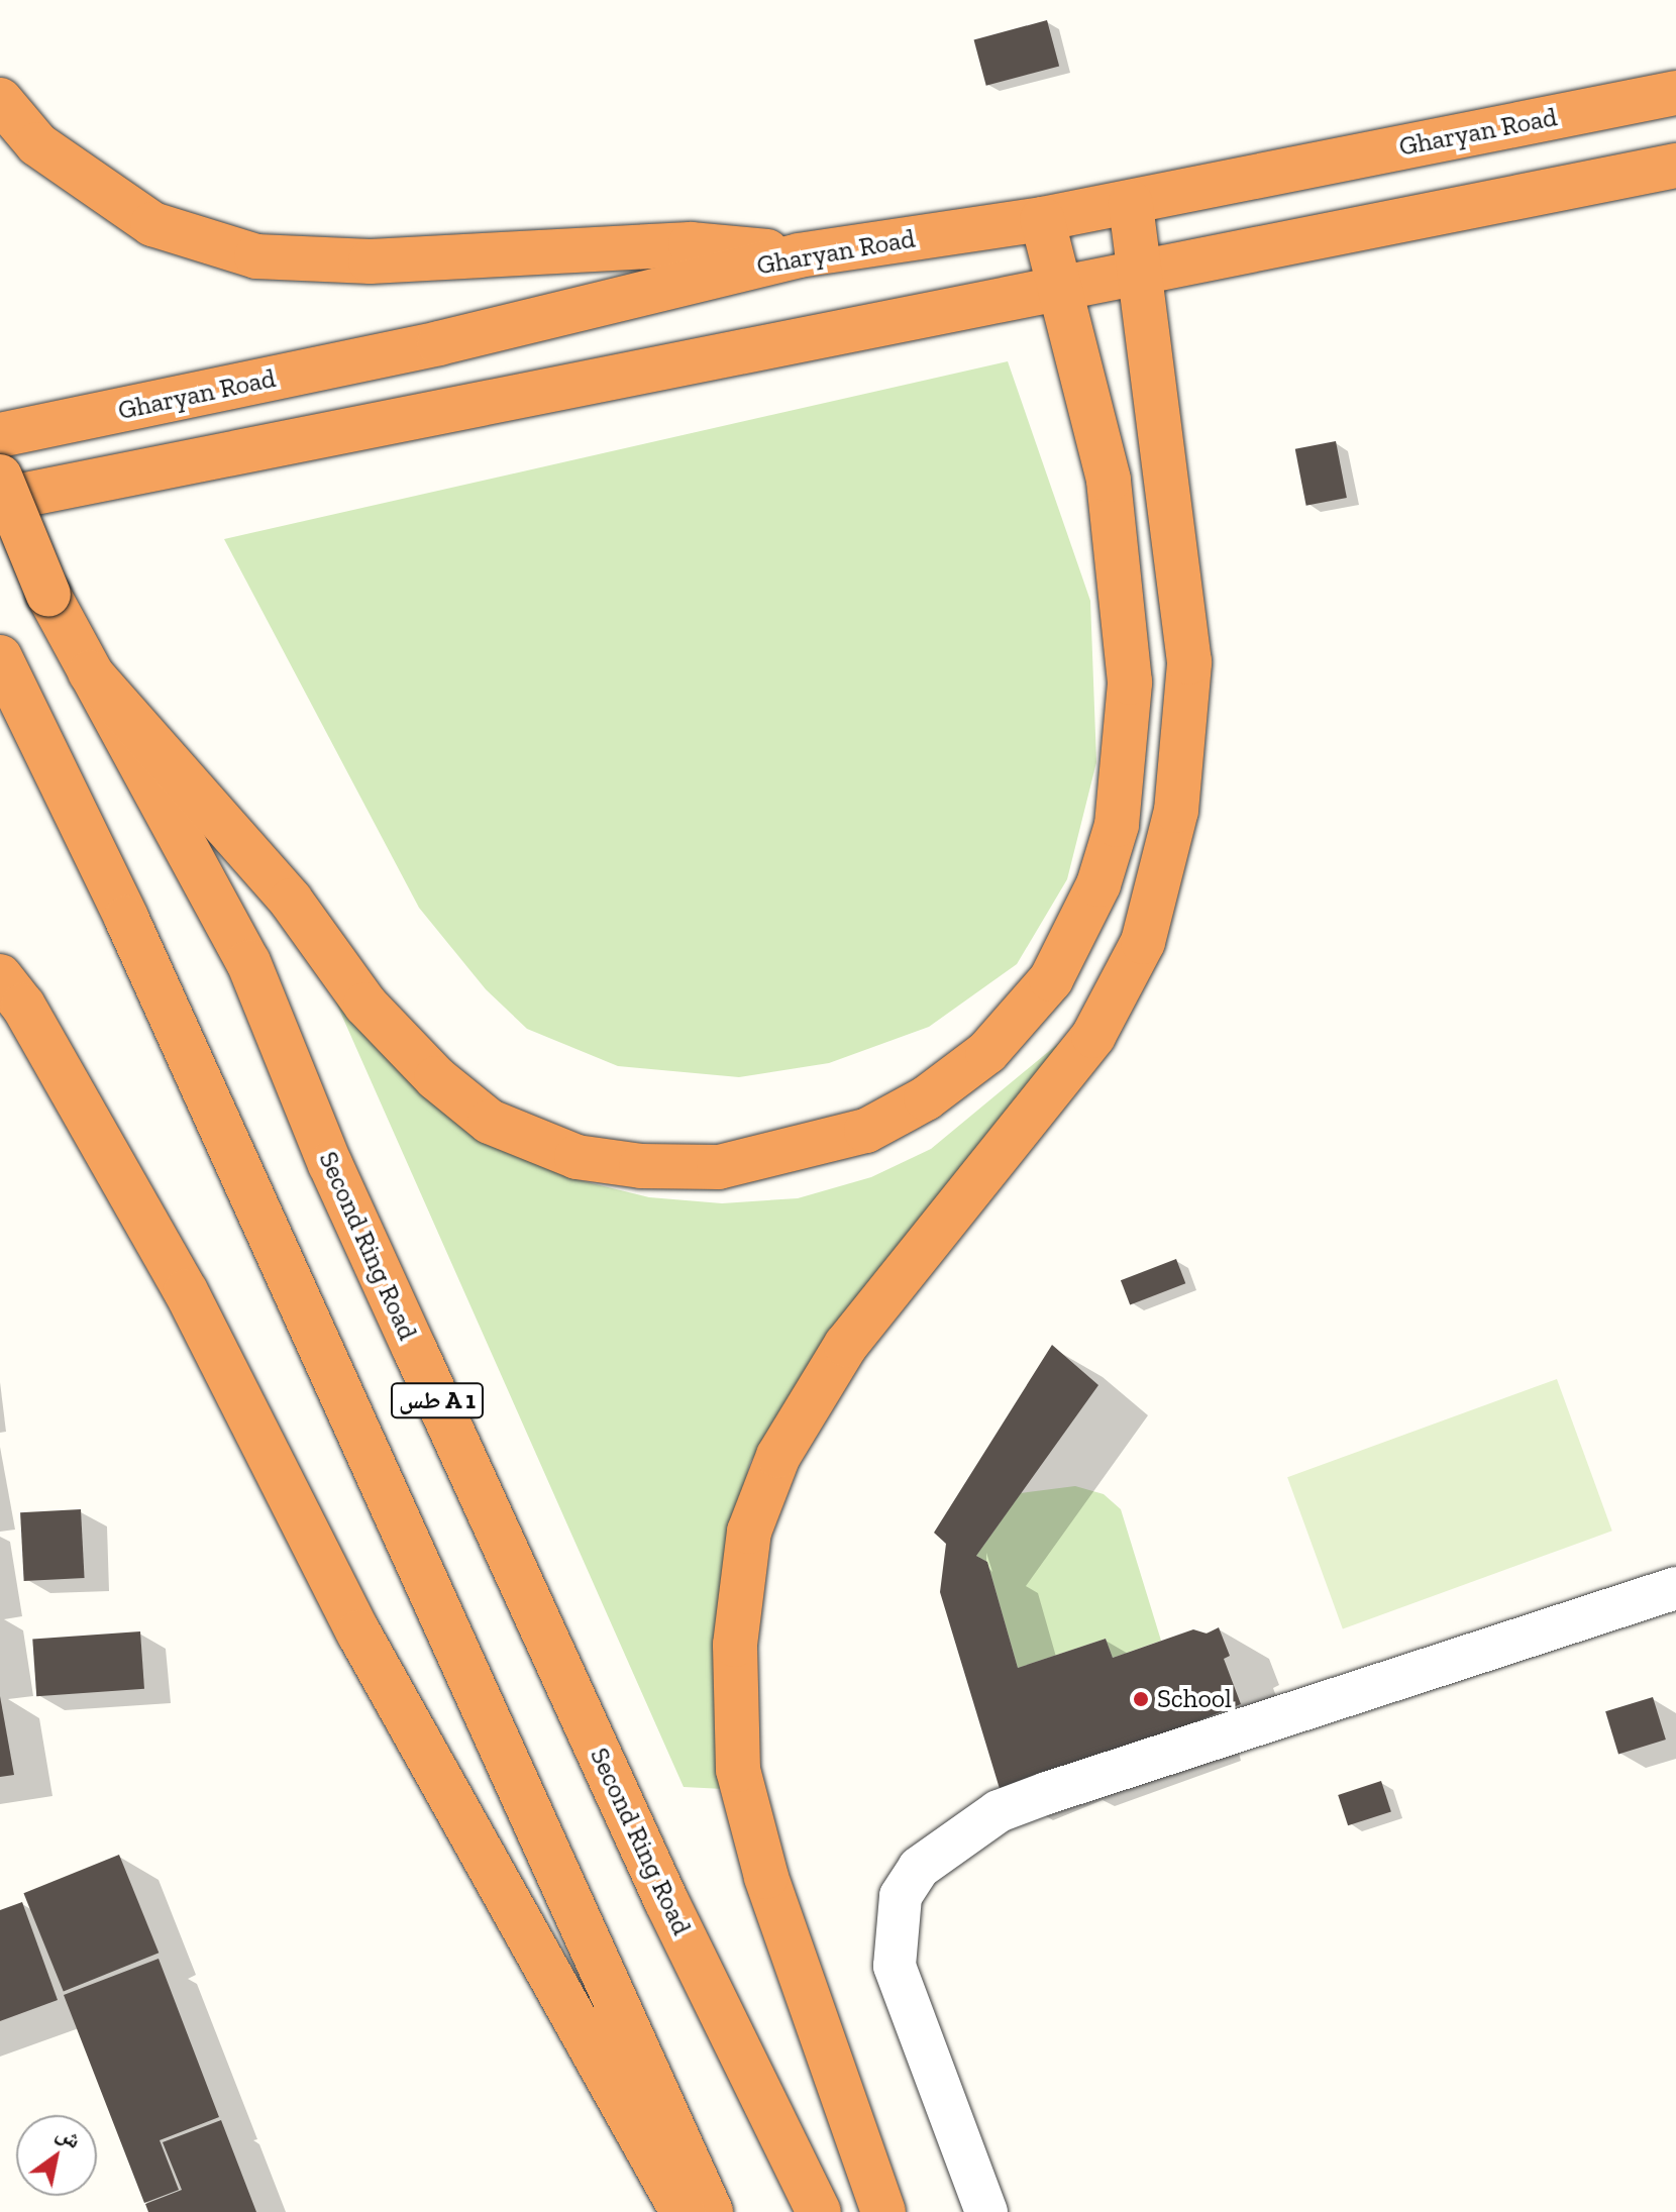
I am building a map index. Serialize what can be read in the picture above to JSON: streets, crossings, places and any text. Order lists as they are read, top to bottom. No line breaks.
{"streets":{"highway":["Gharyan Road","Second Ring Road","طس A 1"]},"places":["School"],"north":"top right"}
